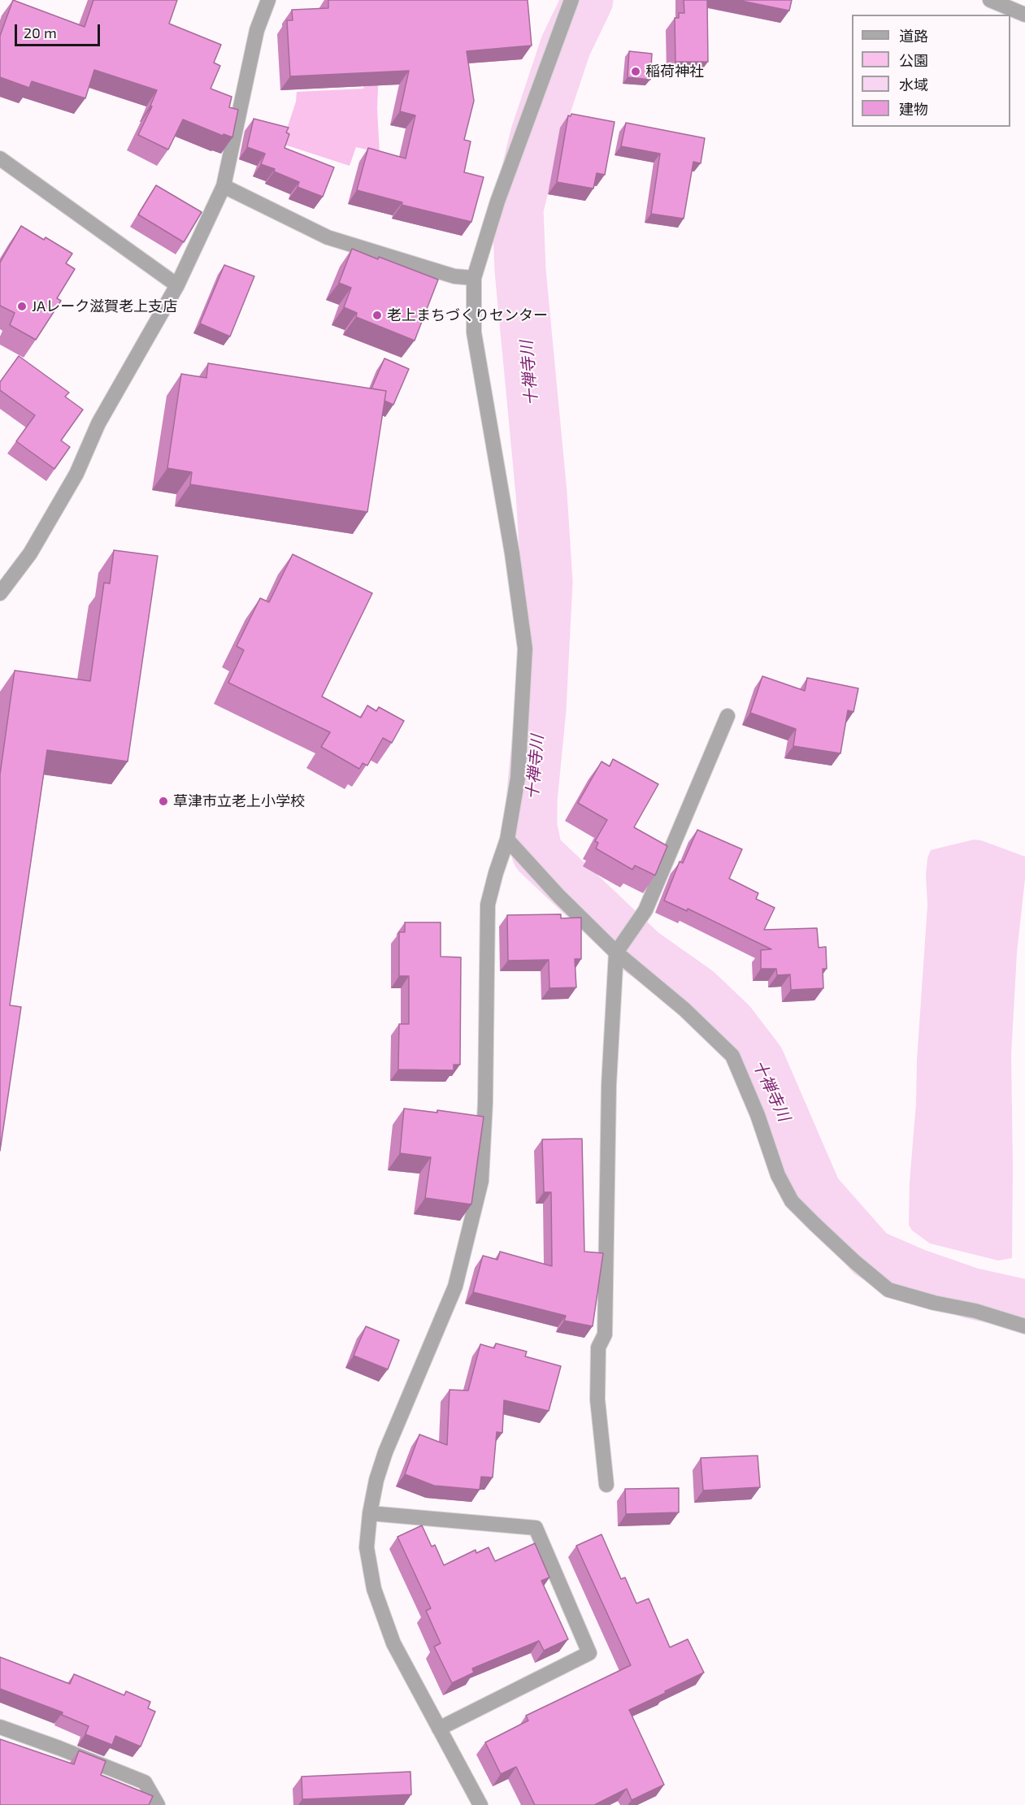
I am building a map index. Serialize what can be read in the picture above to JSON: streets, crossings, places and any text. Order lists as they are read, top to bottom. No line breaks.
{"water":["十禅寺川"],"places":["稲荷神社","JAレーク滋賀老上支店","老上まちづくりセンター","草津市立老上小学校"],"legend":["道路","公園","水域","建物"],"scale_bar":"20 m"}
